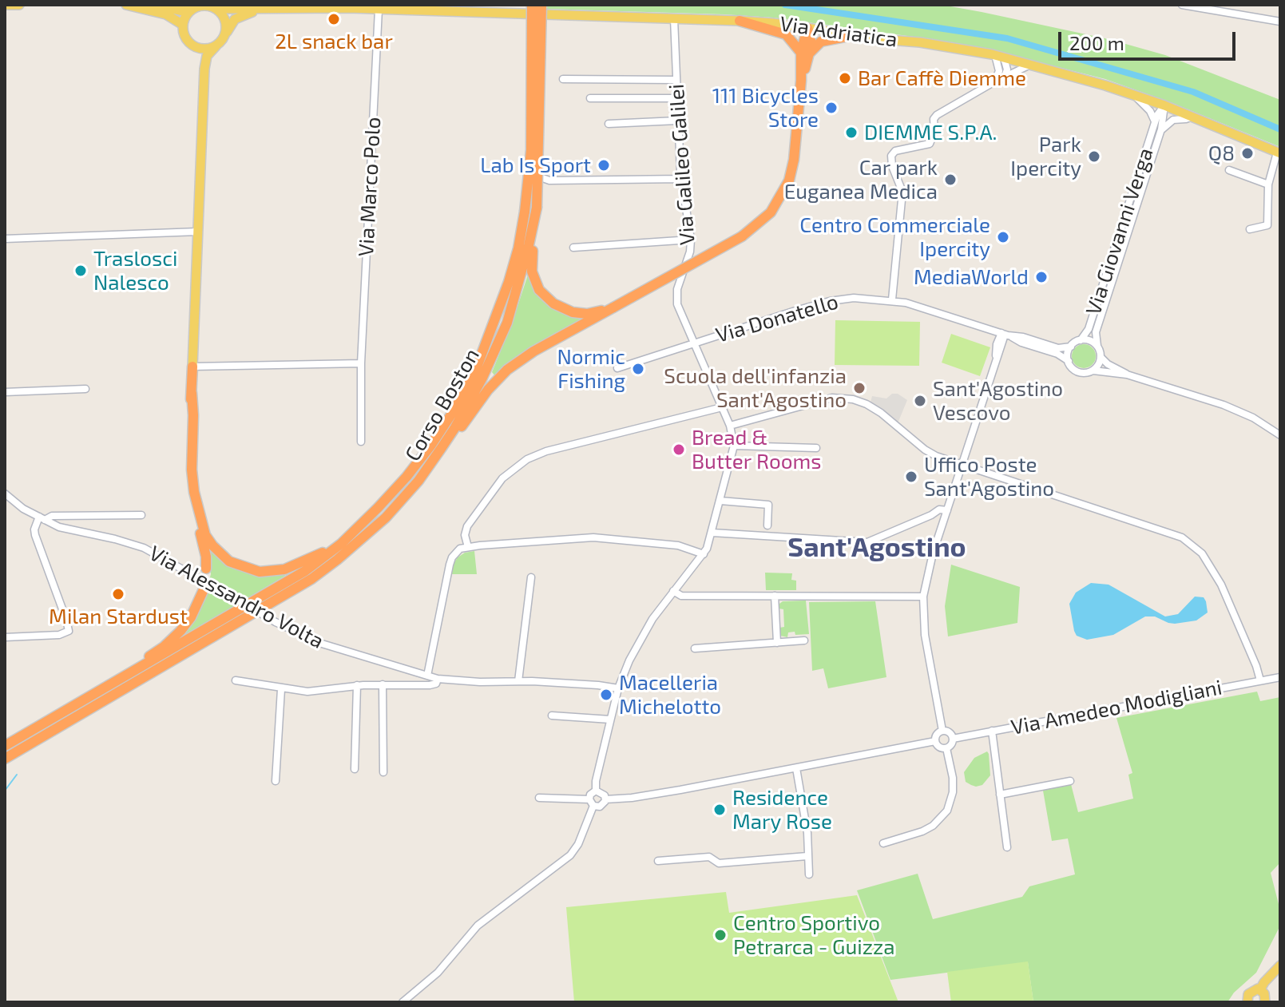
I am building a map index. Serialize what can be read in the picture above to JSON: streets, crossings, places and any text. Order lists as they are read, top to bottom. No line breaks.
{"streets":{"highway":["Corso Boston"],"main road":["Via Adriatica"],"street":["Via Galileo Galilei","Via Marco Polo","Via Giovanni Verga","Via Donatello","Via Alessandro Volta","Via Amedeo Modigliani"]},"crossings":[["Via Adriatica","Via Galileo Galilei"],["Via Adriatica","Via Marco Polo"],["Via Adriatica","Via Giovanni Verga"],["Via Galileo Galilei","Via Donatello"],["Via Galileo Galilei","Via Alessandro Volta"],["Via Giovanni Verga","Via Donatello"]],"districts":["Sant'Agostino"],"places":["2L snack bar","Bar Caffè Diemme","111 Bicycles Store","DIEMME S.P.A.","Q8","Park Ipercity","Lab Is Sport","Car park Euganea Medica","Centro Commerciale Ipercity","Traslosci Nalesco","MediaWorld","Normic Fishing","Scuola dell'infanzia Sant'Agostino","Sant'Agostino Vescovo","Bread & Butter Rooms","Uffico Poste Sant'Agostino","Milan Stardust","Macelleria Michelotto","Residence Mary Rose","Centro Sportivo Petrarca - Guizza"],"scale_bar":"200 m"}
